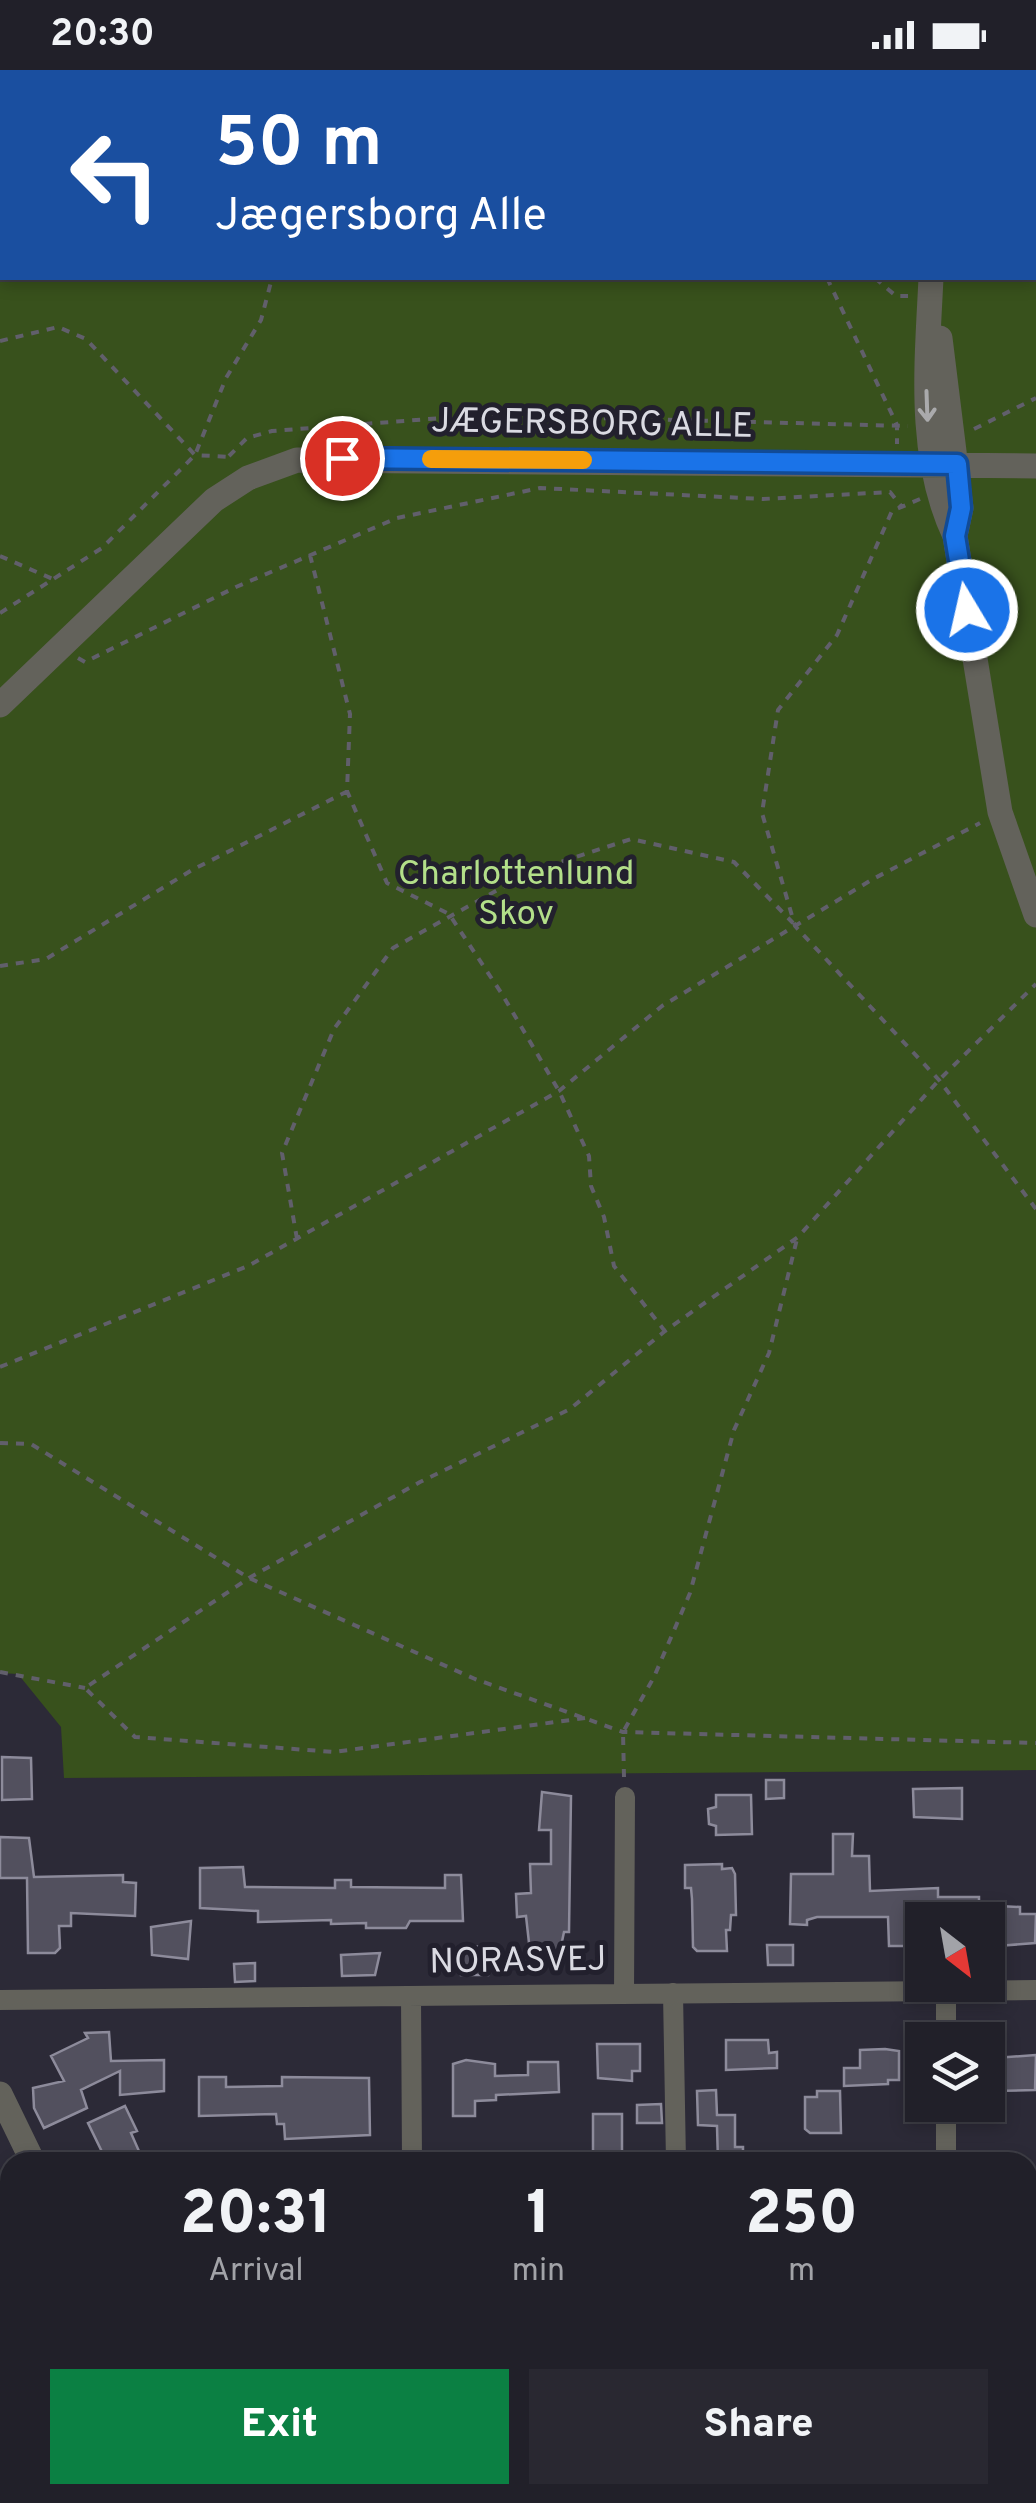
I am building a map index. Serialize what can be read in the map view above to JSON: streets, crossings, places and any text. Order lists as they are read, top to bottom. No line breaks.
{"streets":{"street":["JÆGERSBORG ALLE","NORASVEJ"]},"parks":["Charlottenlund Skov"],"north":"bottom right","page":{"status":"20:30","turn":["50 m","Jægersborg Alle"],"eta":["20:31","Arrival","1","min","250","m"],"buttons":["Exit","Share"]}}
